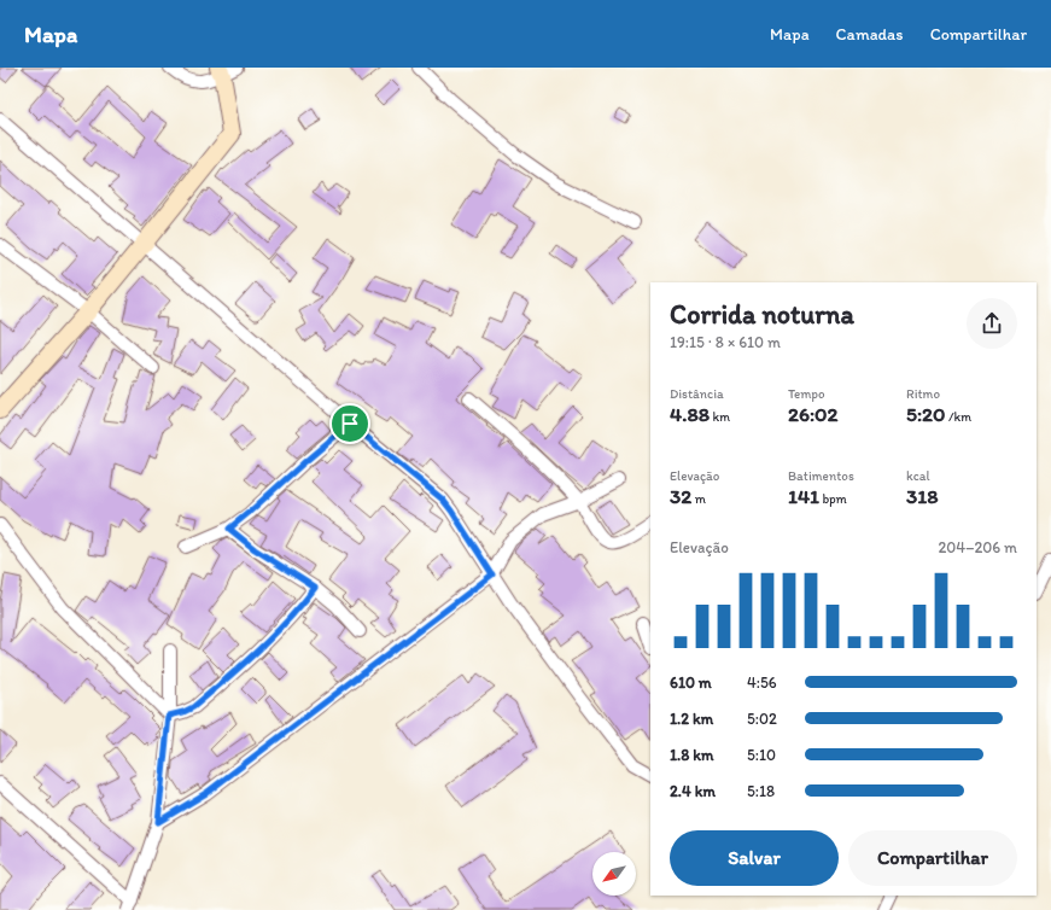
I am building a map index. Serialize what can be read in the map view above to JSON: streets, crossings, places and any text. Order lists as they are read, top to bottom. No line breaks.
{"north":"bottom left","page":{"header":"Mapa","nav":["Mapa","Camadas","Compartilhar"],"heading":["Corrida noturna","19:15 · 8 × 610 m"],"stats":[["Distância","4.88 km"],["Tempo","26:02"],["Ritmo","5:20 /km"],["Elevação","32 m"],["Batimentos","141 bpm"],["kcal","318"]],"chart":["Elevação","204–206 m"],"list":[{"name":"610 m","note":"4:56"},{"name":"1.2 km","note":"5:02"},{"name":"1.8 km","note":"5:10"},{"name":"2.4 km","note":"5:18"}],"buttons":["Salvar","Compartilhar"]}}
